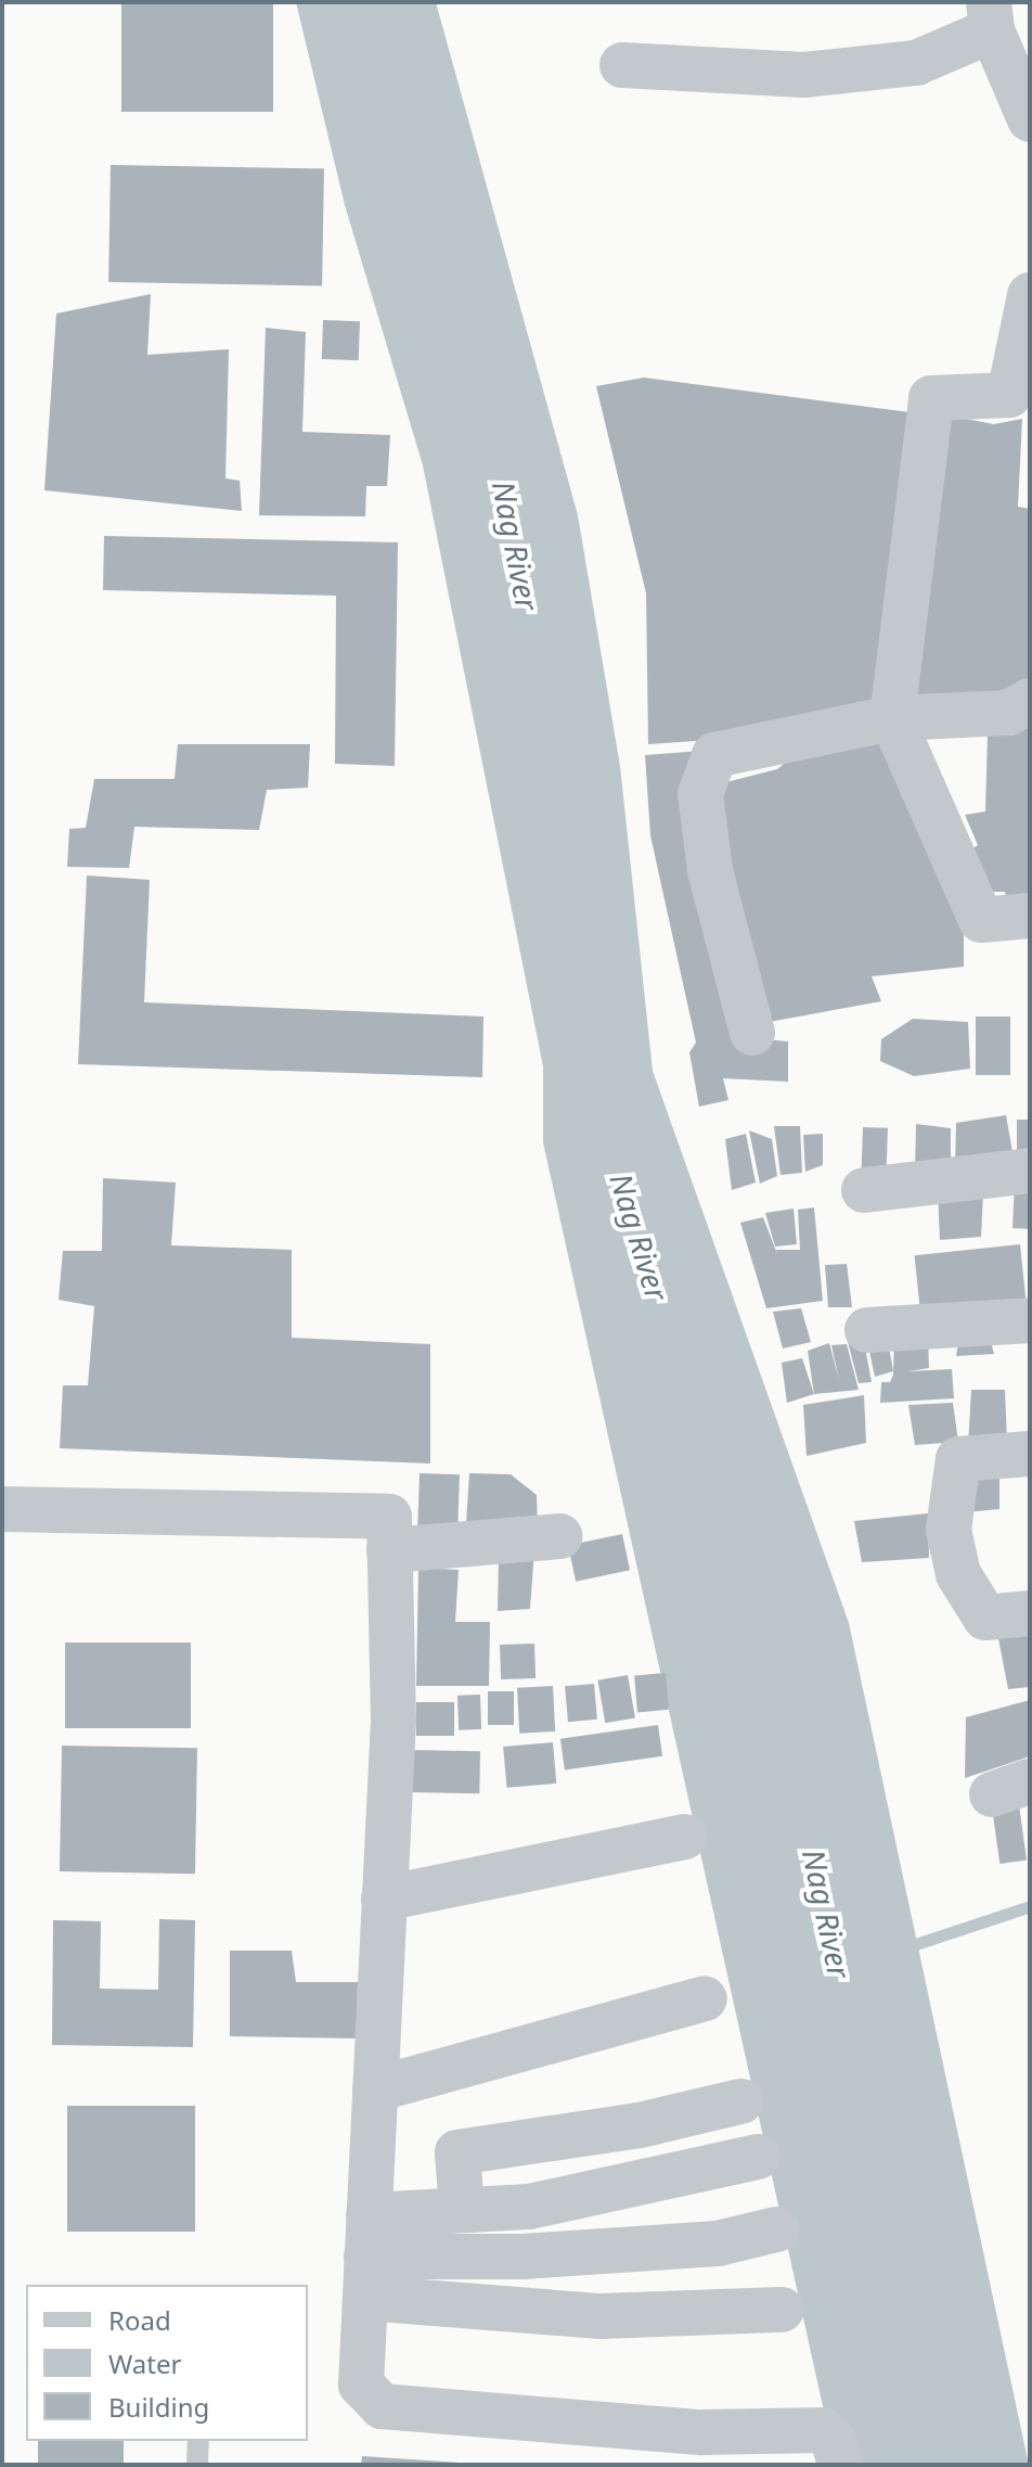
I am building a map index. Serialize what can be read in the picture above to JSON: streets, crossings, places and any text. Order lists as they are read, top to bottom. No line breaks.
{"water":["Nag River"],"legend":["Road","Water","Building"]}
